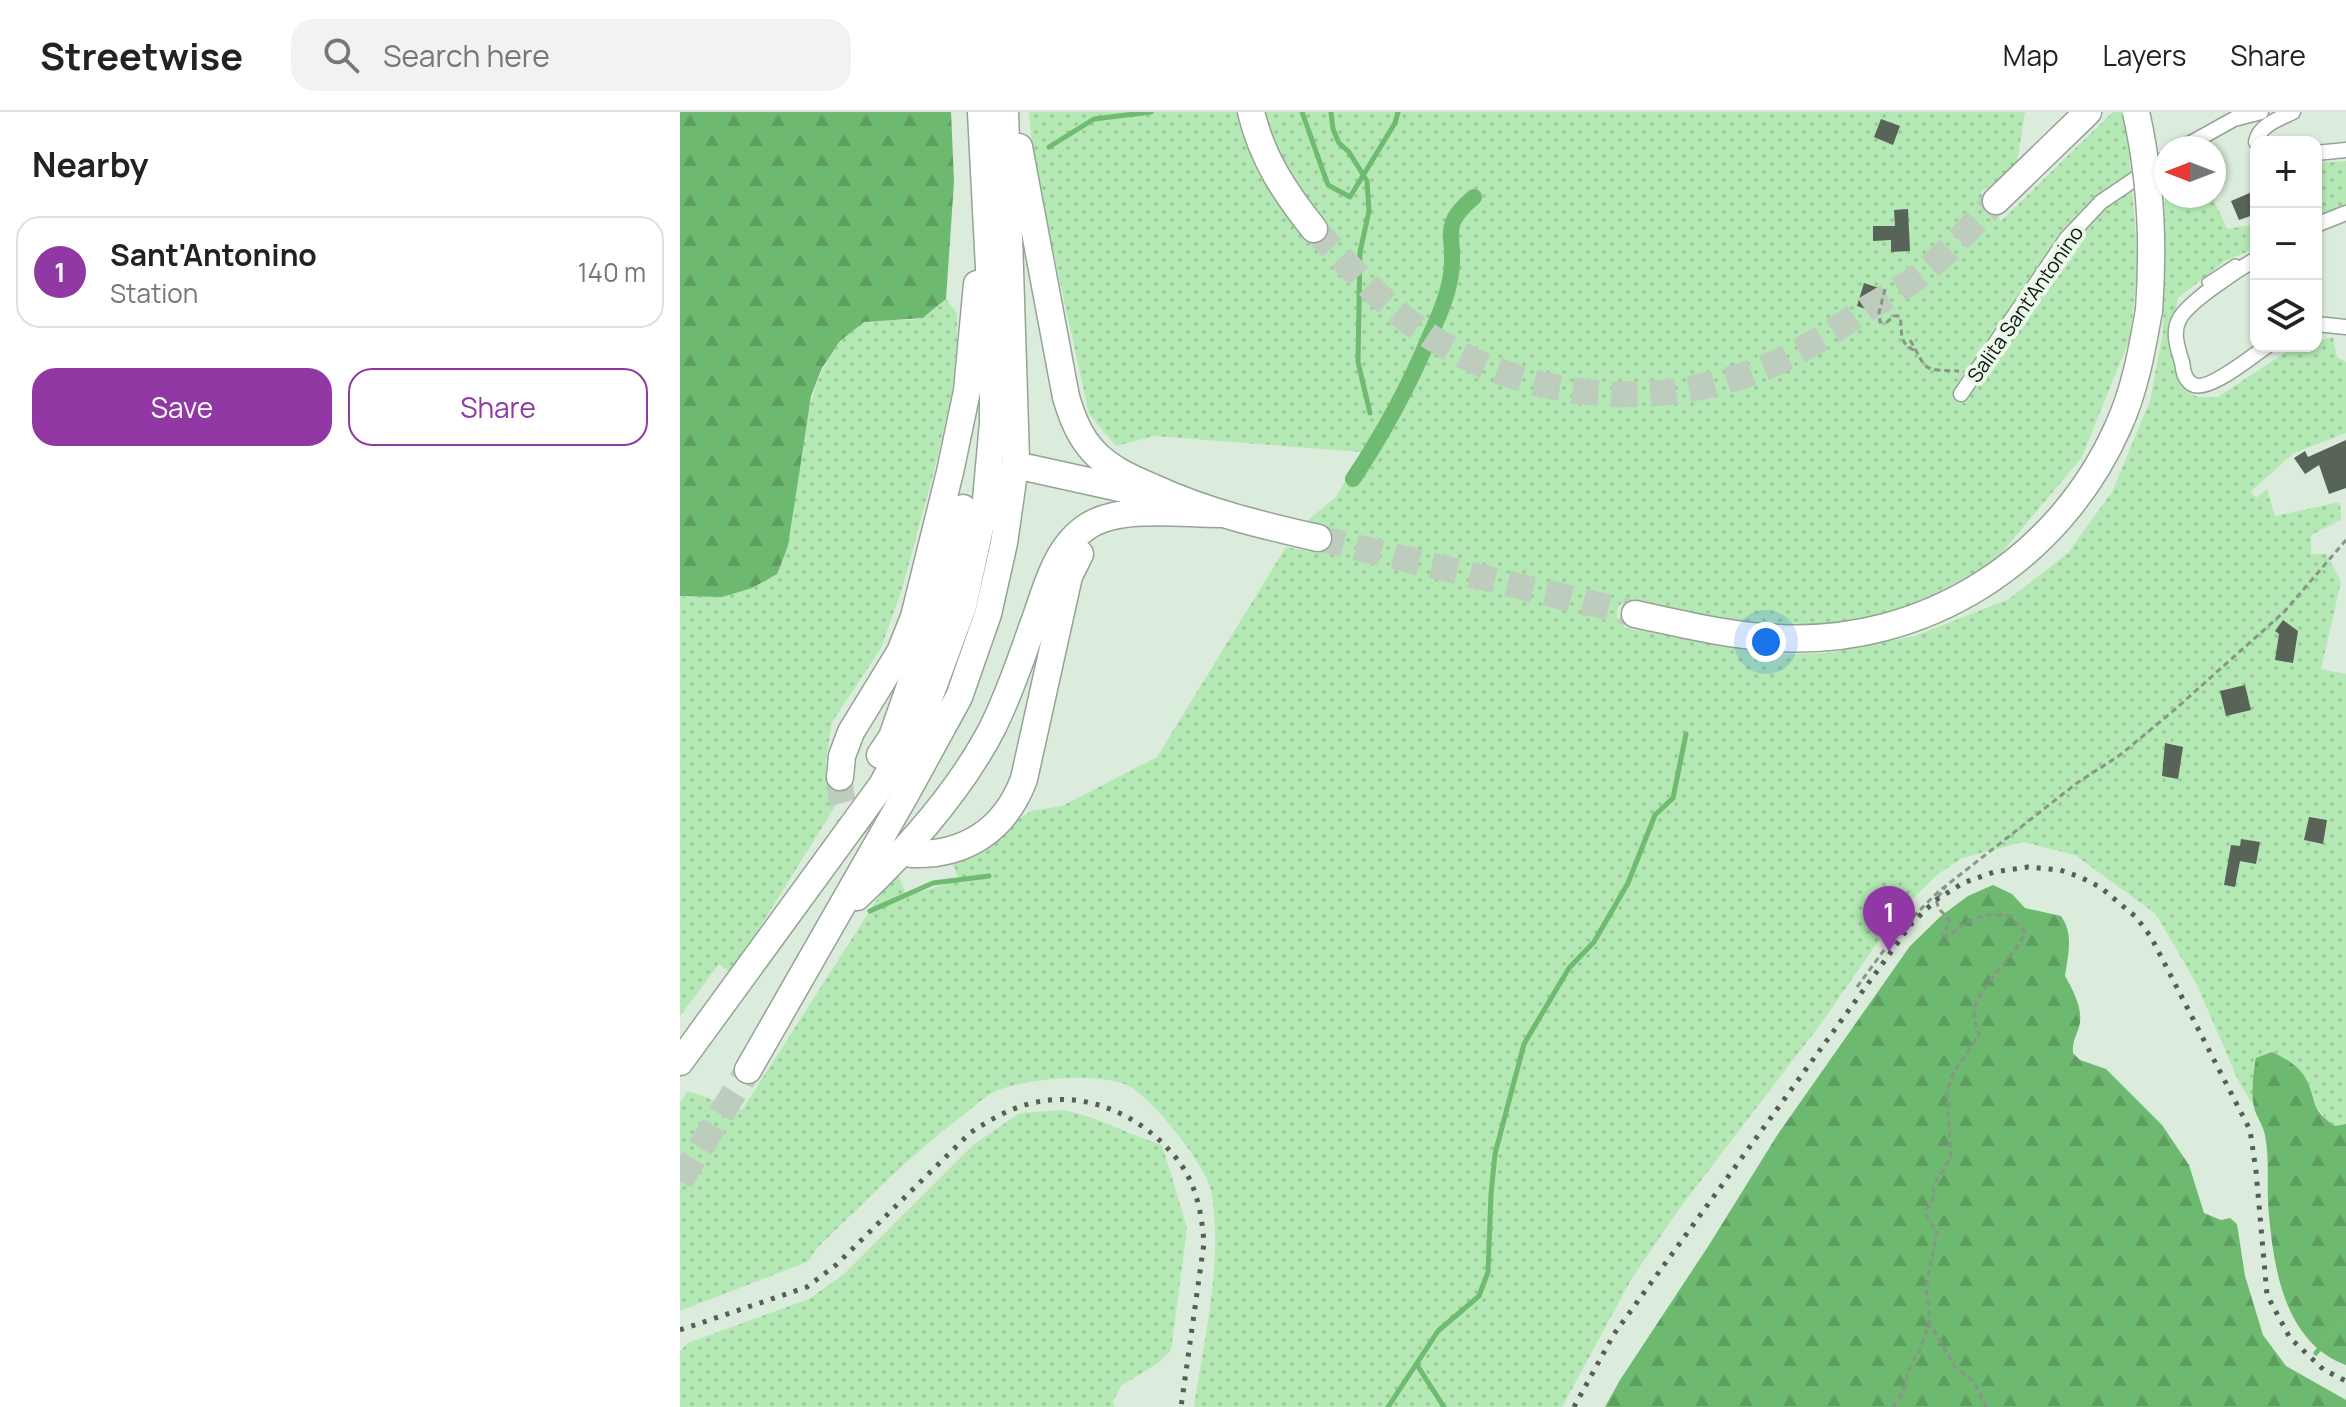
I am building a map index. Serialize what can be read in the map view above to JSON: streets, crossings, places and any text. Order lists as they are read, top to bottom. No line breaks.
{"streets":{"street":["Salita Sant'Antonino"]},"north":"left","page":{"header":"Streetwise","search":"Search here","nav":["Map","Layers","Share"],"heading":"Nearby","map_buttons":["+","−"],"list":[{"mark":"1","name":"Sant'Antonino","note":"Station","value":"140 m"}],"buttons":["Save","Share"],"pins":"1"}}
